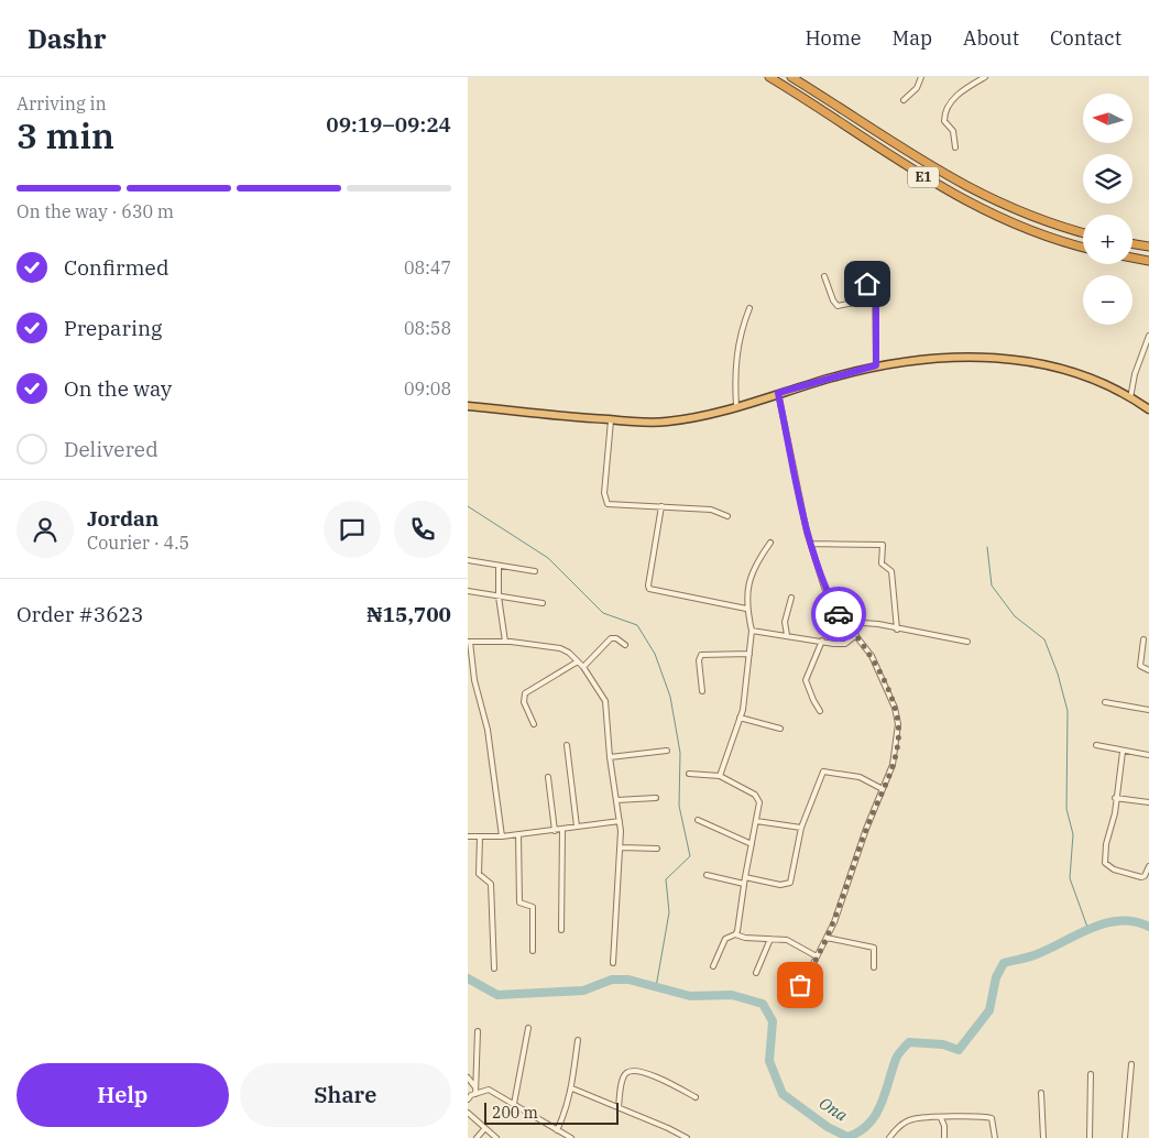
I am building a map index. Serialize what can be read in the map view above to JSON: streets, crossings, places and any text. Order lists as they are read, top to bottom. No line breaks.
{"streets":{"highway":["E1"]},"water":["Ona"],"scale_bar":"200 m","north":"left","page":{"header":"Dashr","nav":["Home","Map","About","Contact"],"heading":["3 min","Arriving in","09:19–09:24"],"panel":["Jordan","Courier · 4.5","Order #3623","₦15,700"],"map_buttons":["+","−"],"bar":"On the way · 630 m","list":[["Confirmed","08:47"],["Preparing","08:58"],["On the way","09:08"],"Delivered"],"buttons":["Help","Share"],"scale":"200 m"}}
